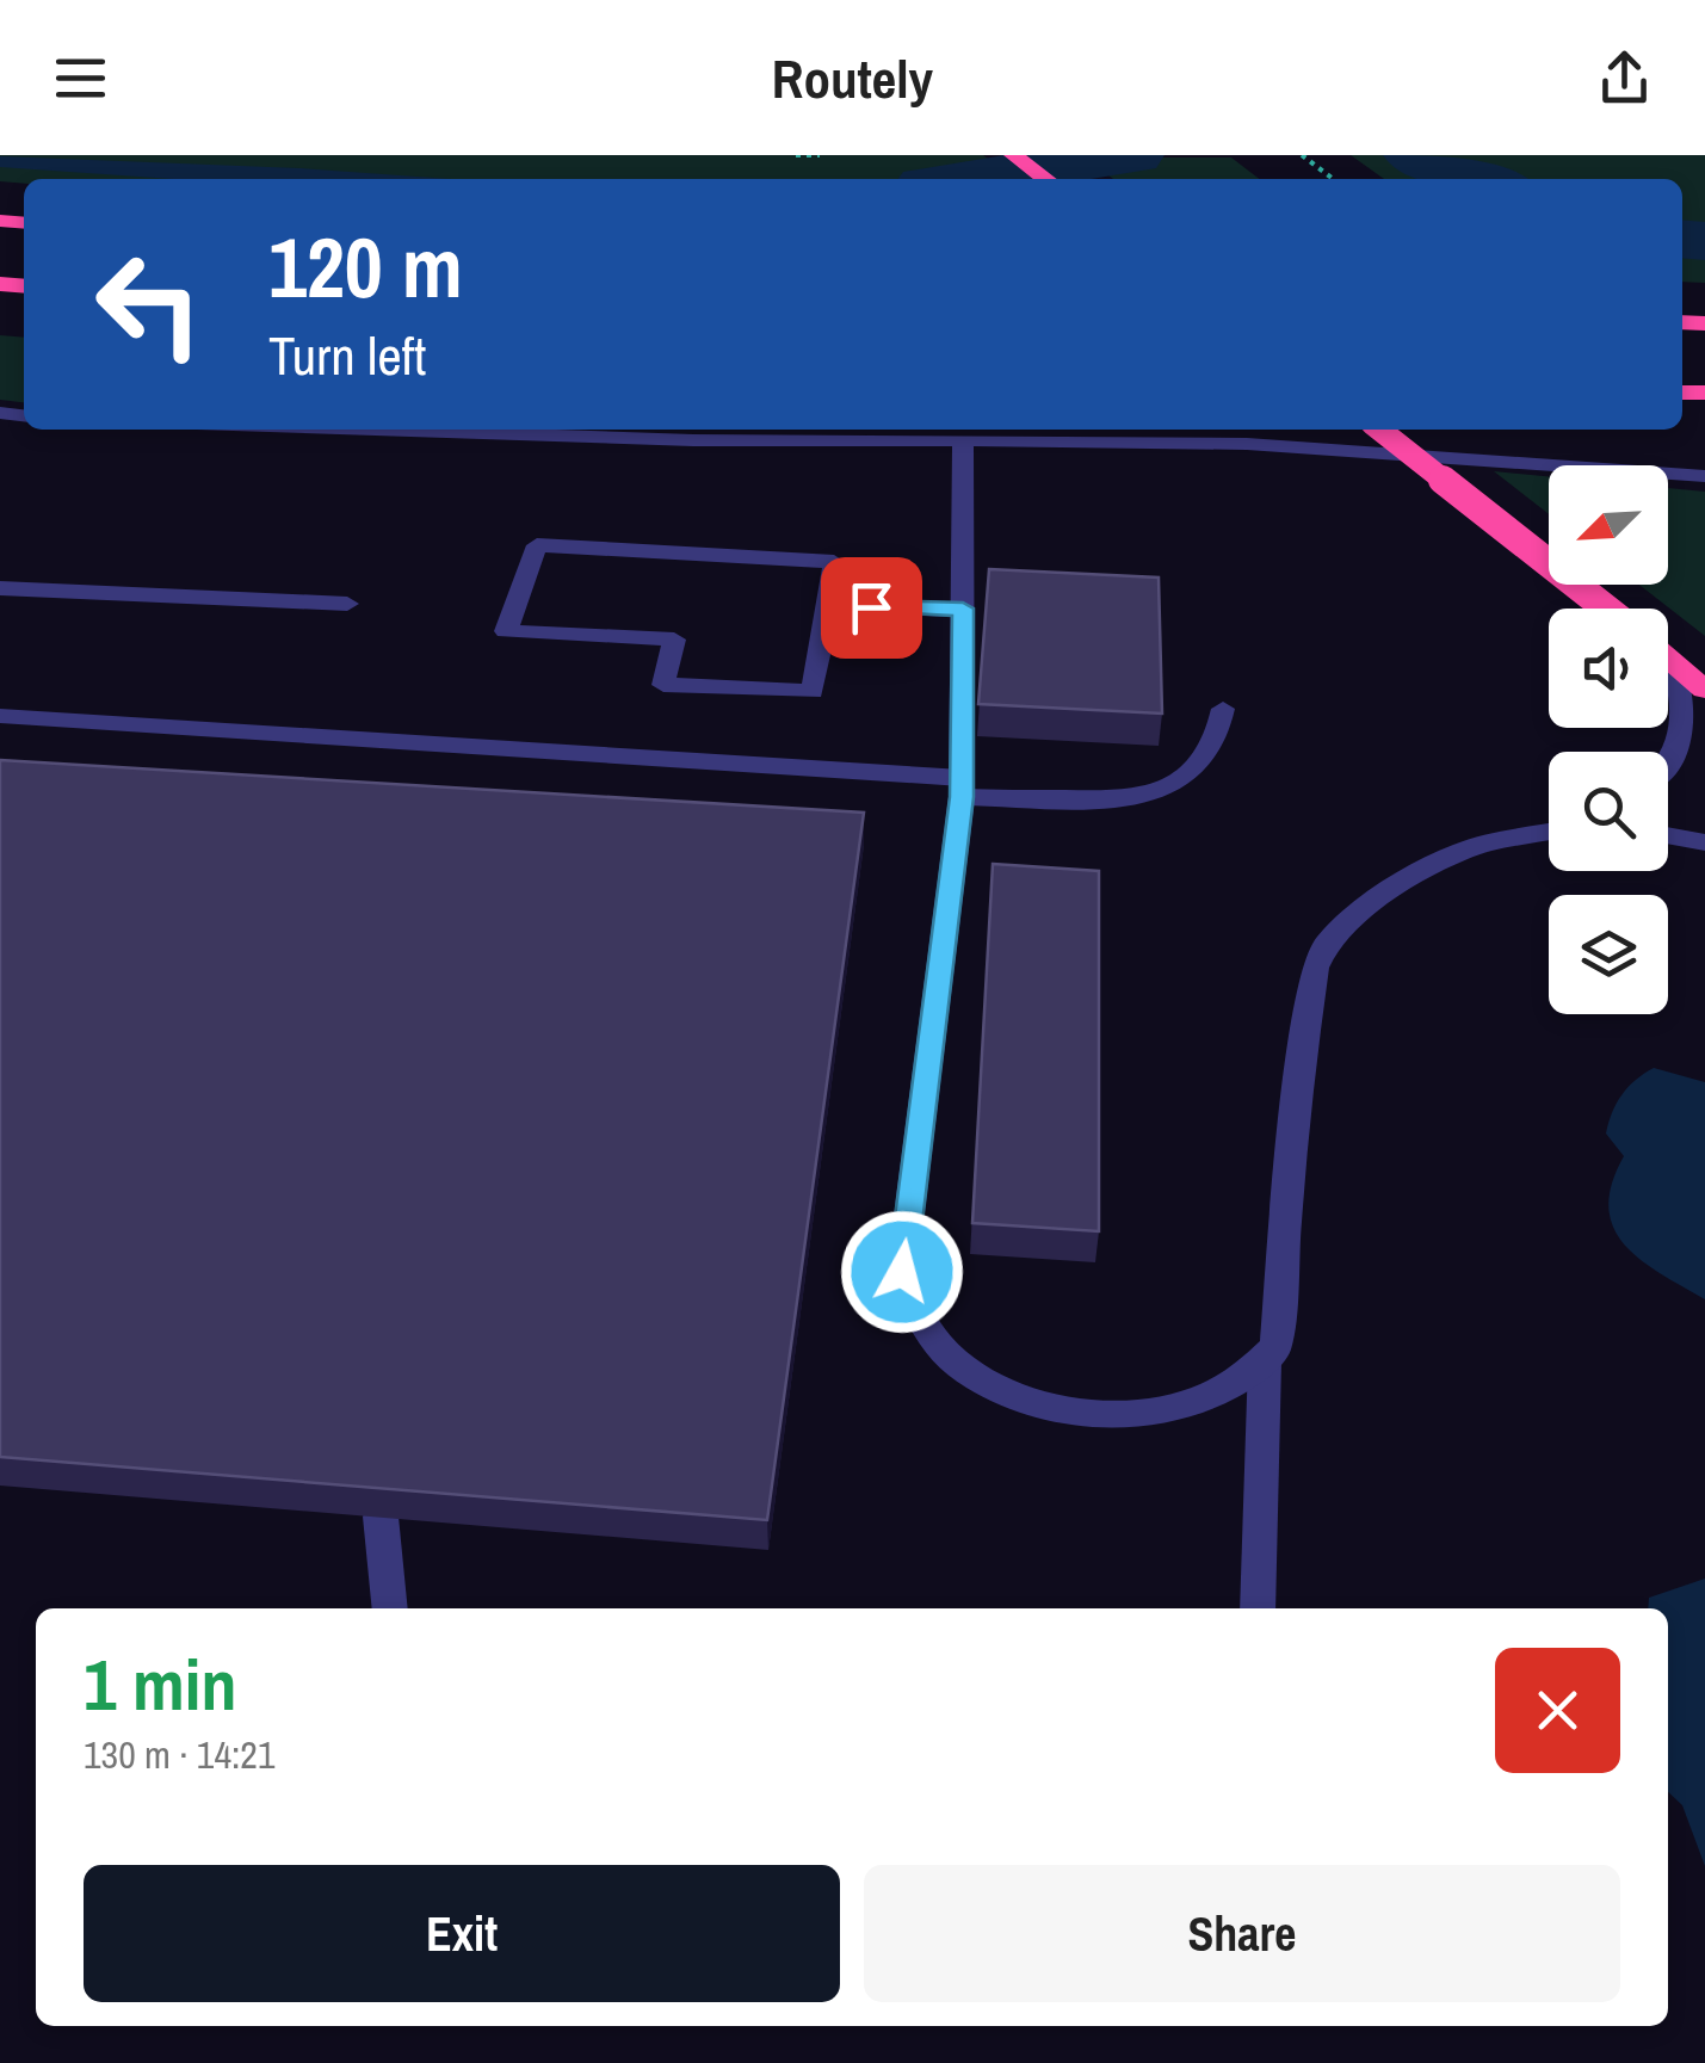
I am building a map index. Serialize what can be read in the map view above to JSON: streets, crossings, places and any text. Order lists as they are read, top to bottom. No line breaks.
{"north":"bottom left","page":{"header":"Routely","turn":["120 m","Turn left"],"heading":["1 min","130 m · 14:21"],"buttons":["Exit","Share"]}}
